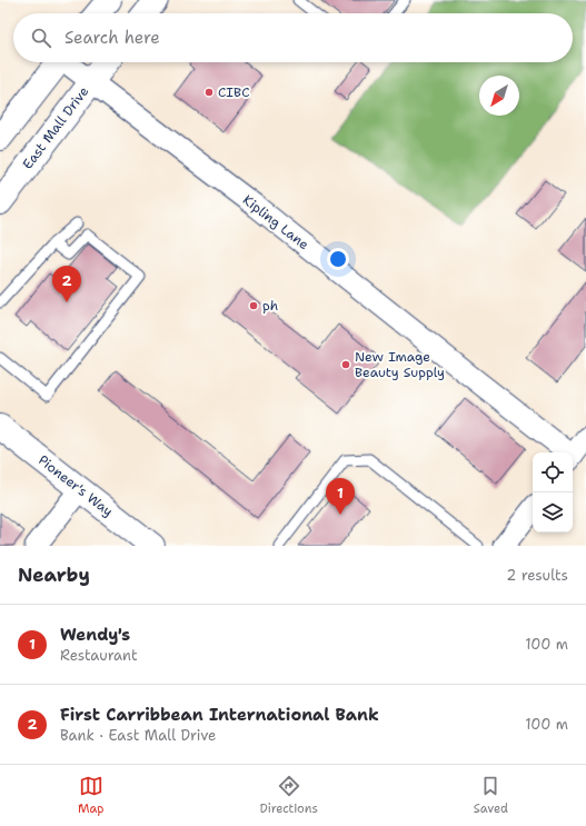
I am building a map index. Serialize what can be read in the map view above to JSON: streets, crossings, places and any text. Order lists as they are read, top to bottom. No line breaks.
{"streets":{"main road":["East Mall Drive","Pioneer's Way"],"street":["Kipling Lane"]},"crossings":[["East Mall Drive","Kipling Lane"]],"places":["CIBC","ph","New Image Beauty Supply"],"north":"bottom left","page":{"search":"Search here","pins":["2","1"],"heading":["Nearby","2 results"],"list":[{"mark":"1","name":"Wendy's","note":"Restaurant","value":"100 m"},{"mark":"2","name":"First Carribbean International Bank","note":"Bank · East Mall Drive","value":"100 m"}],"nav":["Map","Directions","Saved"]}}
